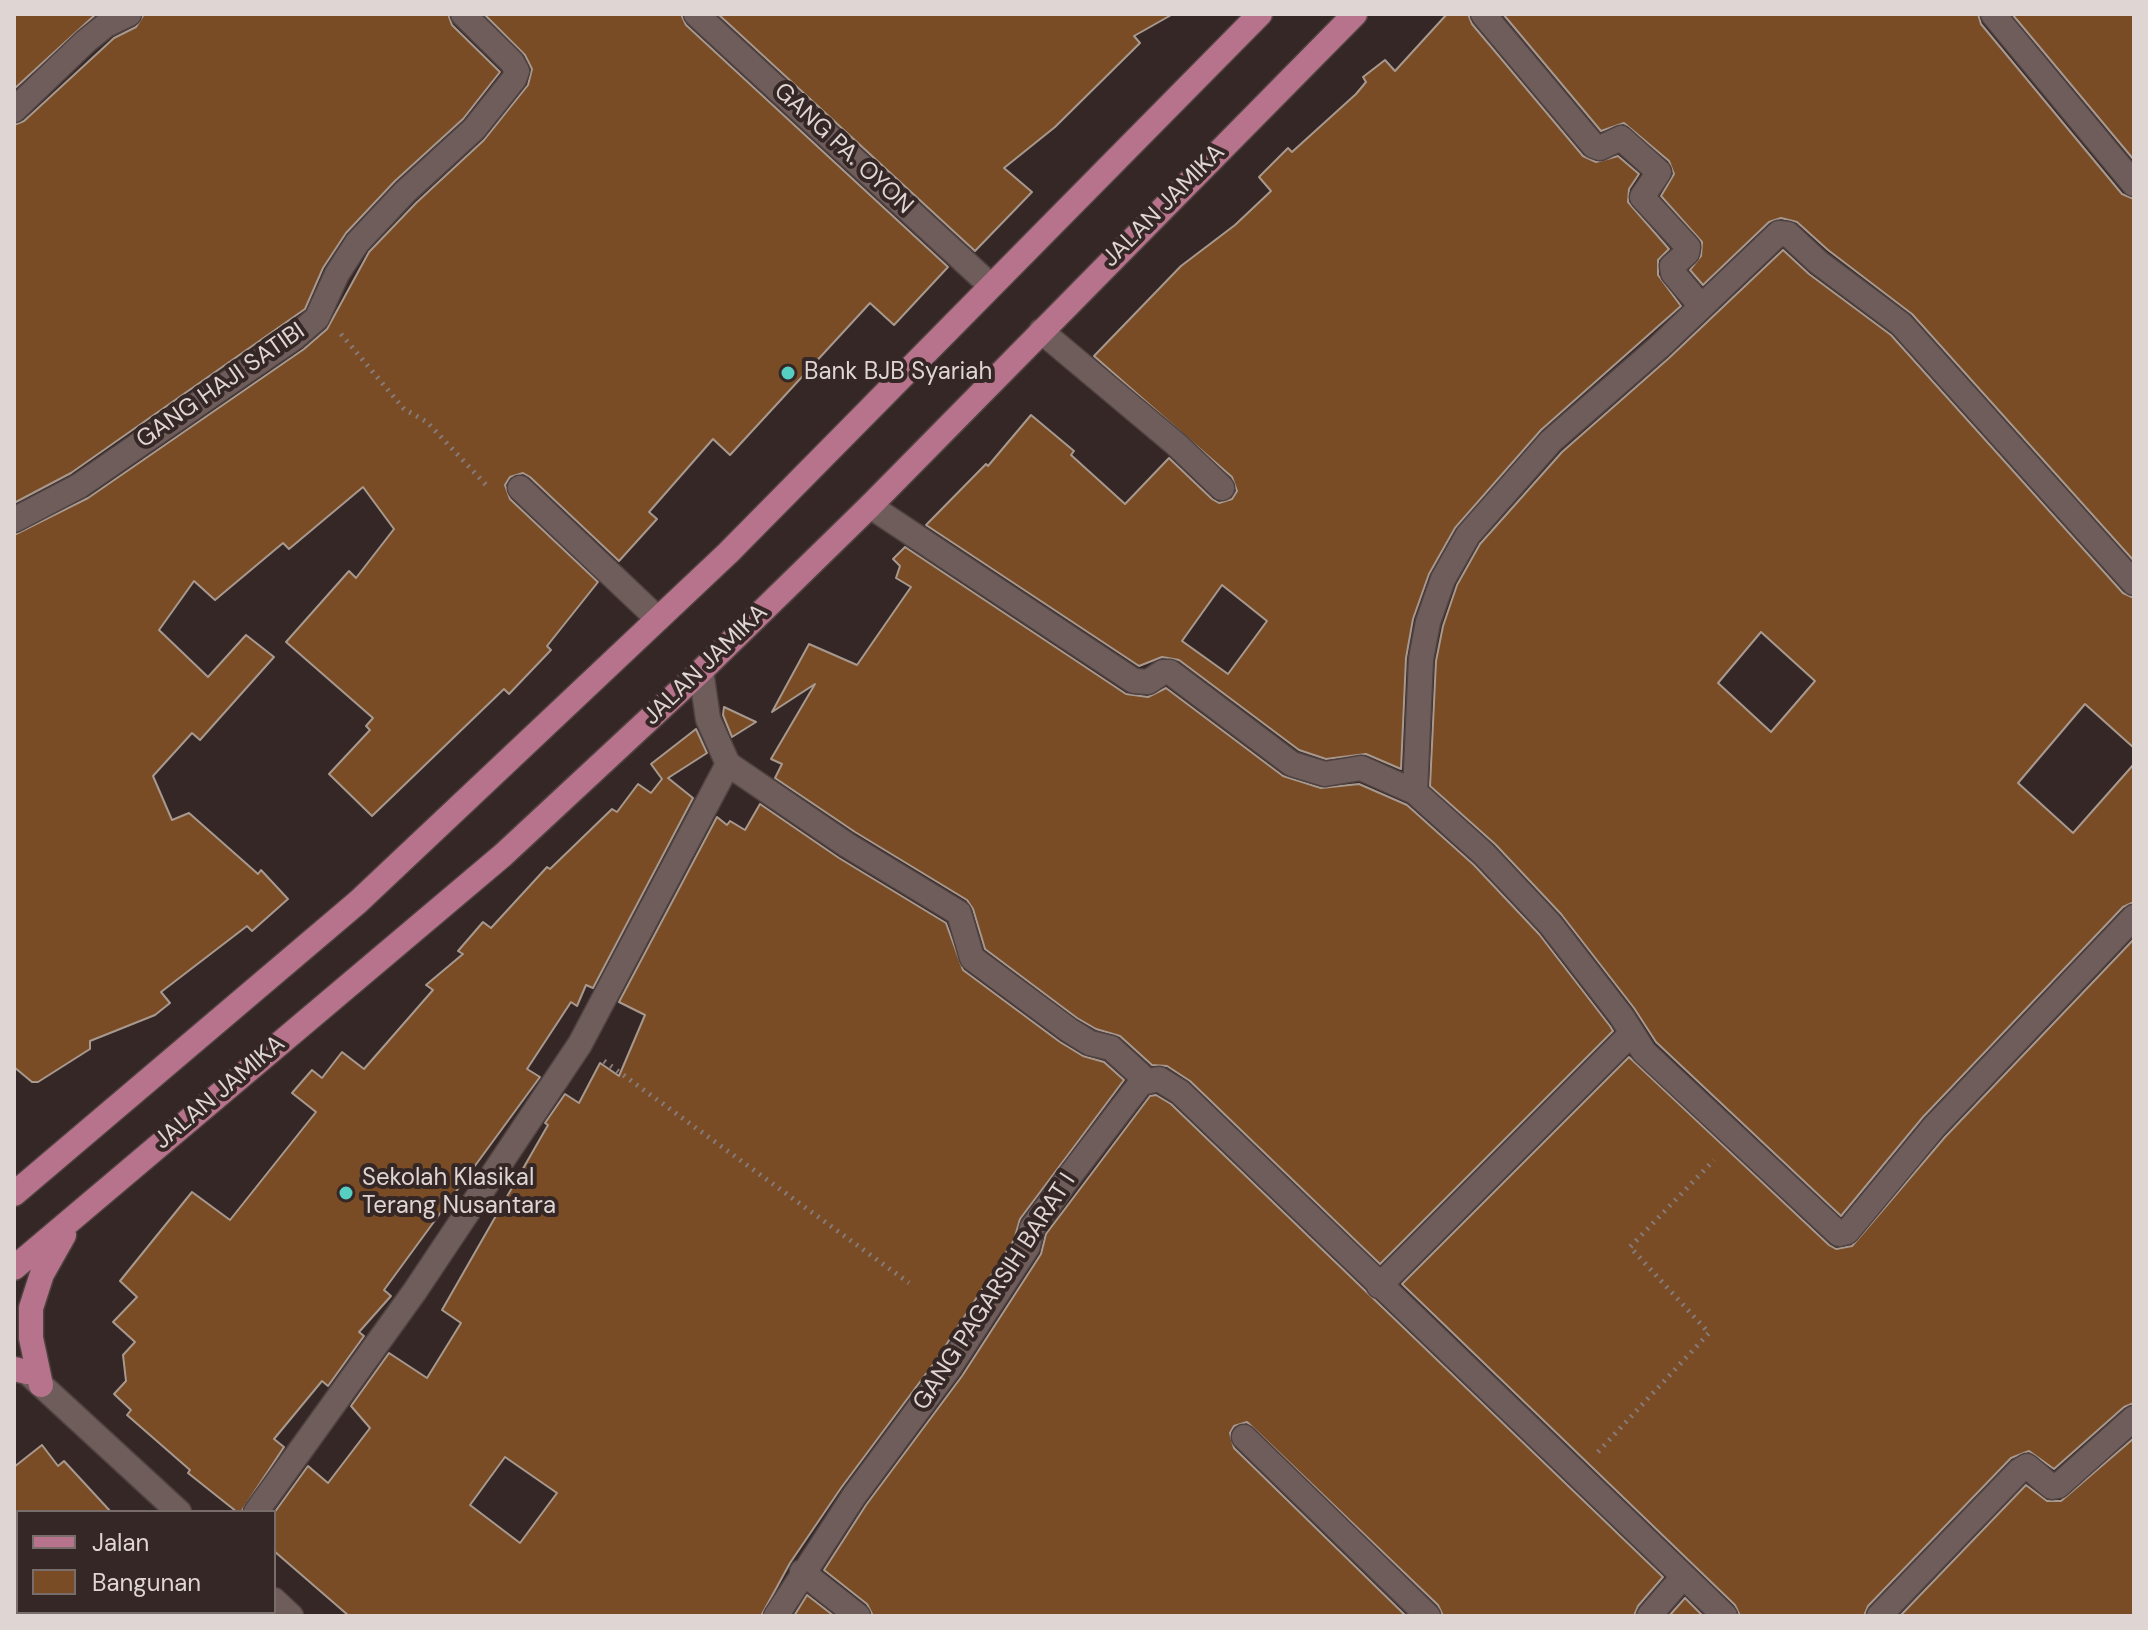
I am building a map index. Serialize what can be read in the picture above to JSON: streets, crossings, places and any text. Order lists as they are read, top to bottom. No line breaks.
{"streets":{"main road":["JALAN JAMIKA"],"street":["GANG PA. OYON","GANG HAJI SATIBI","GANG PAGARSIH BARAT I"]},"places":["Bank BJB Syariah","Sekolah Klasikal Terang Nusantara"],"legend":["Jalan","Bangunan"]}
